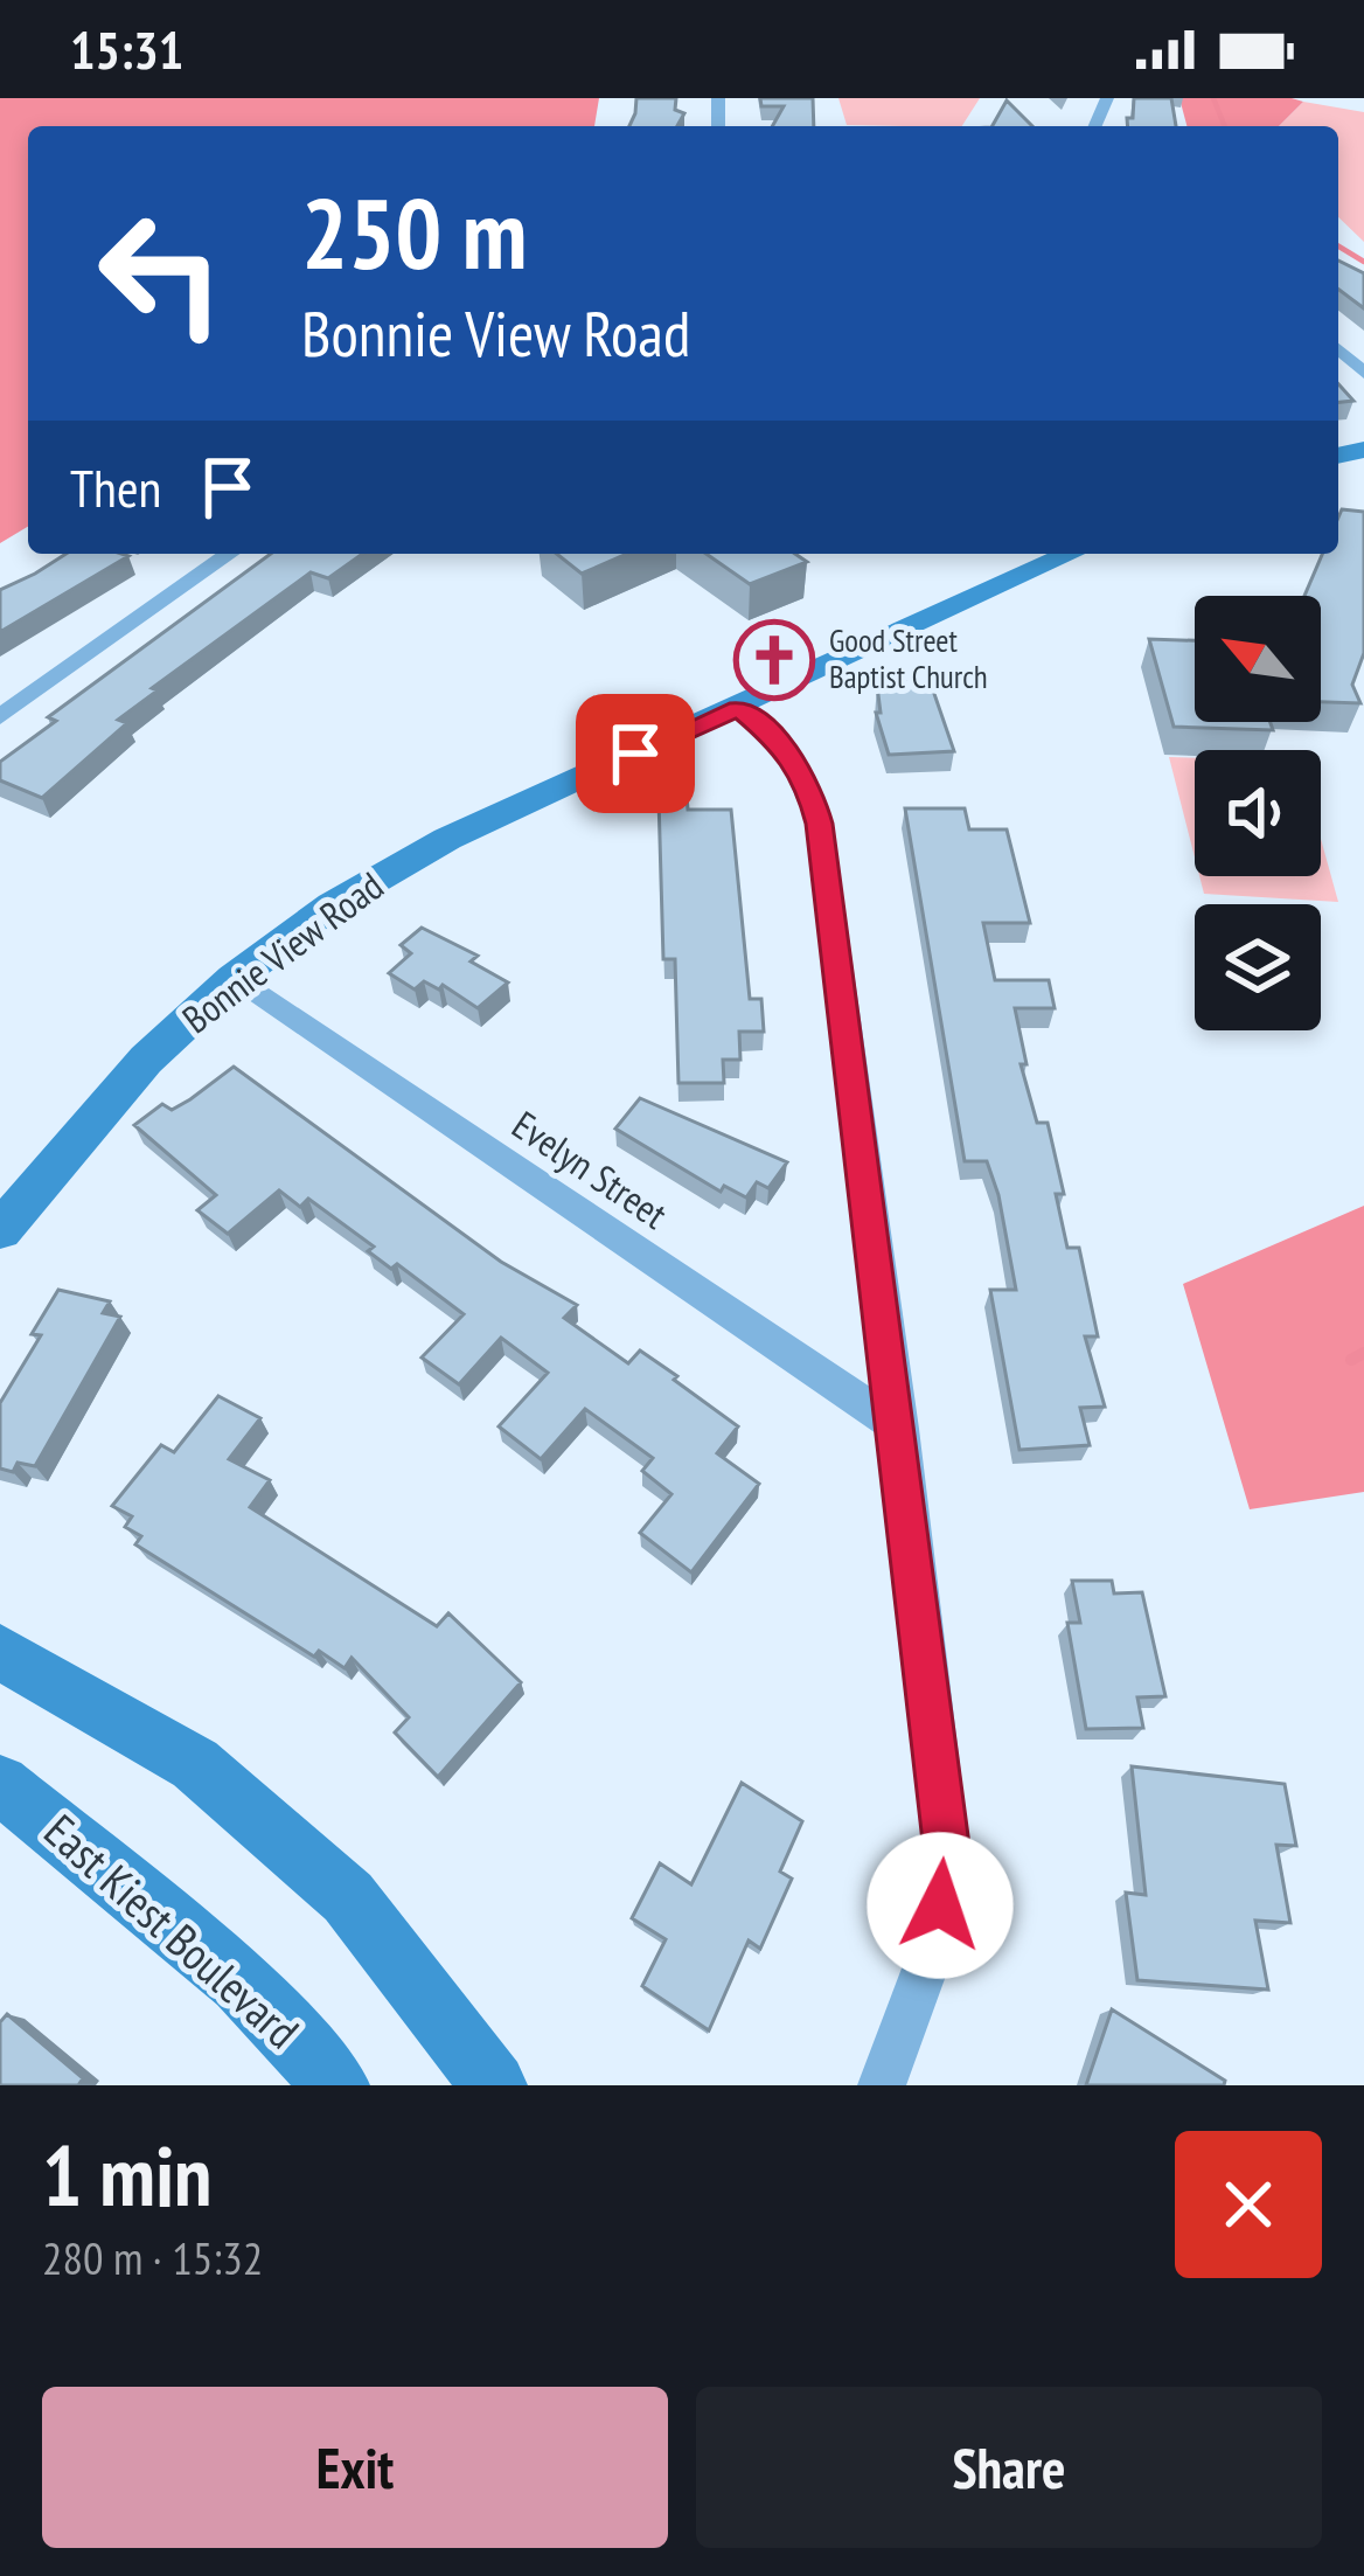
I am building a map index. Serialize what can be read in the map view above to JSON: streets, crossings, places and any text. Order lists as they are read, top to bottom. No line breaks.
{"streets":{"street":["Bonnie View Road","Evelyn Street","East Kiest Boulevard"]},"crossings":[["Bonnie View Road","Evelyn Street"]],"places":{"church":["Good Street Baptist Church"]},"north":"top left","page":{"status":"15:31","turn":["250 m","Bonnie View Road"],"then":"Then","heading":["1 min","280 m · 15:32"],"buttons":["Exit","Share"]}}
